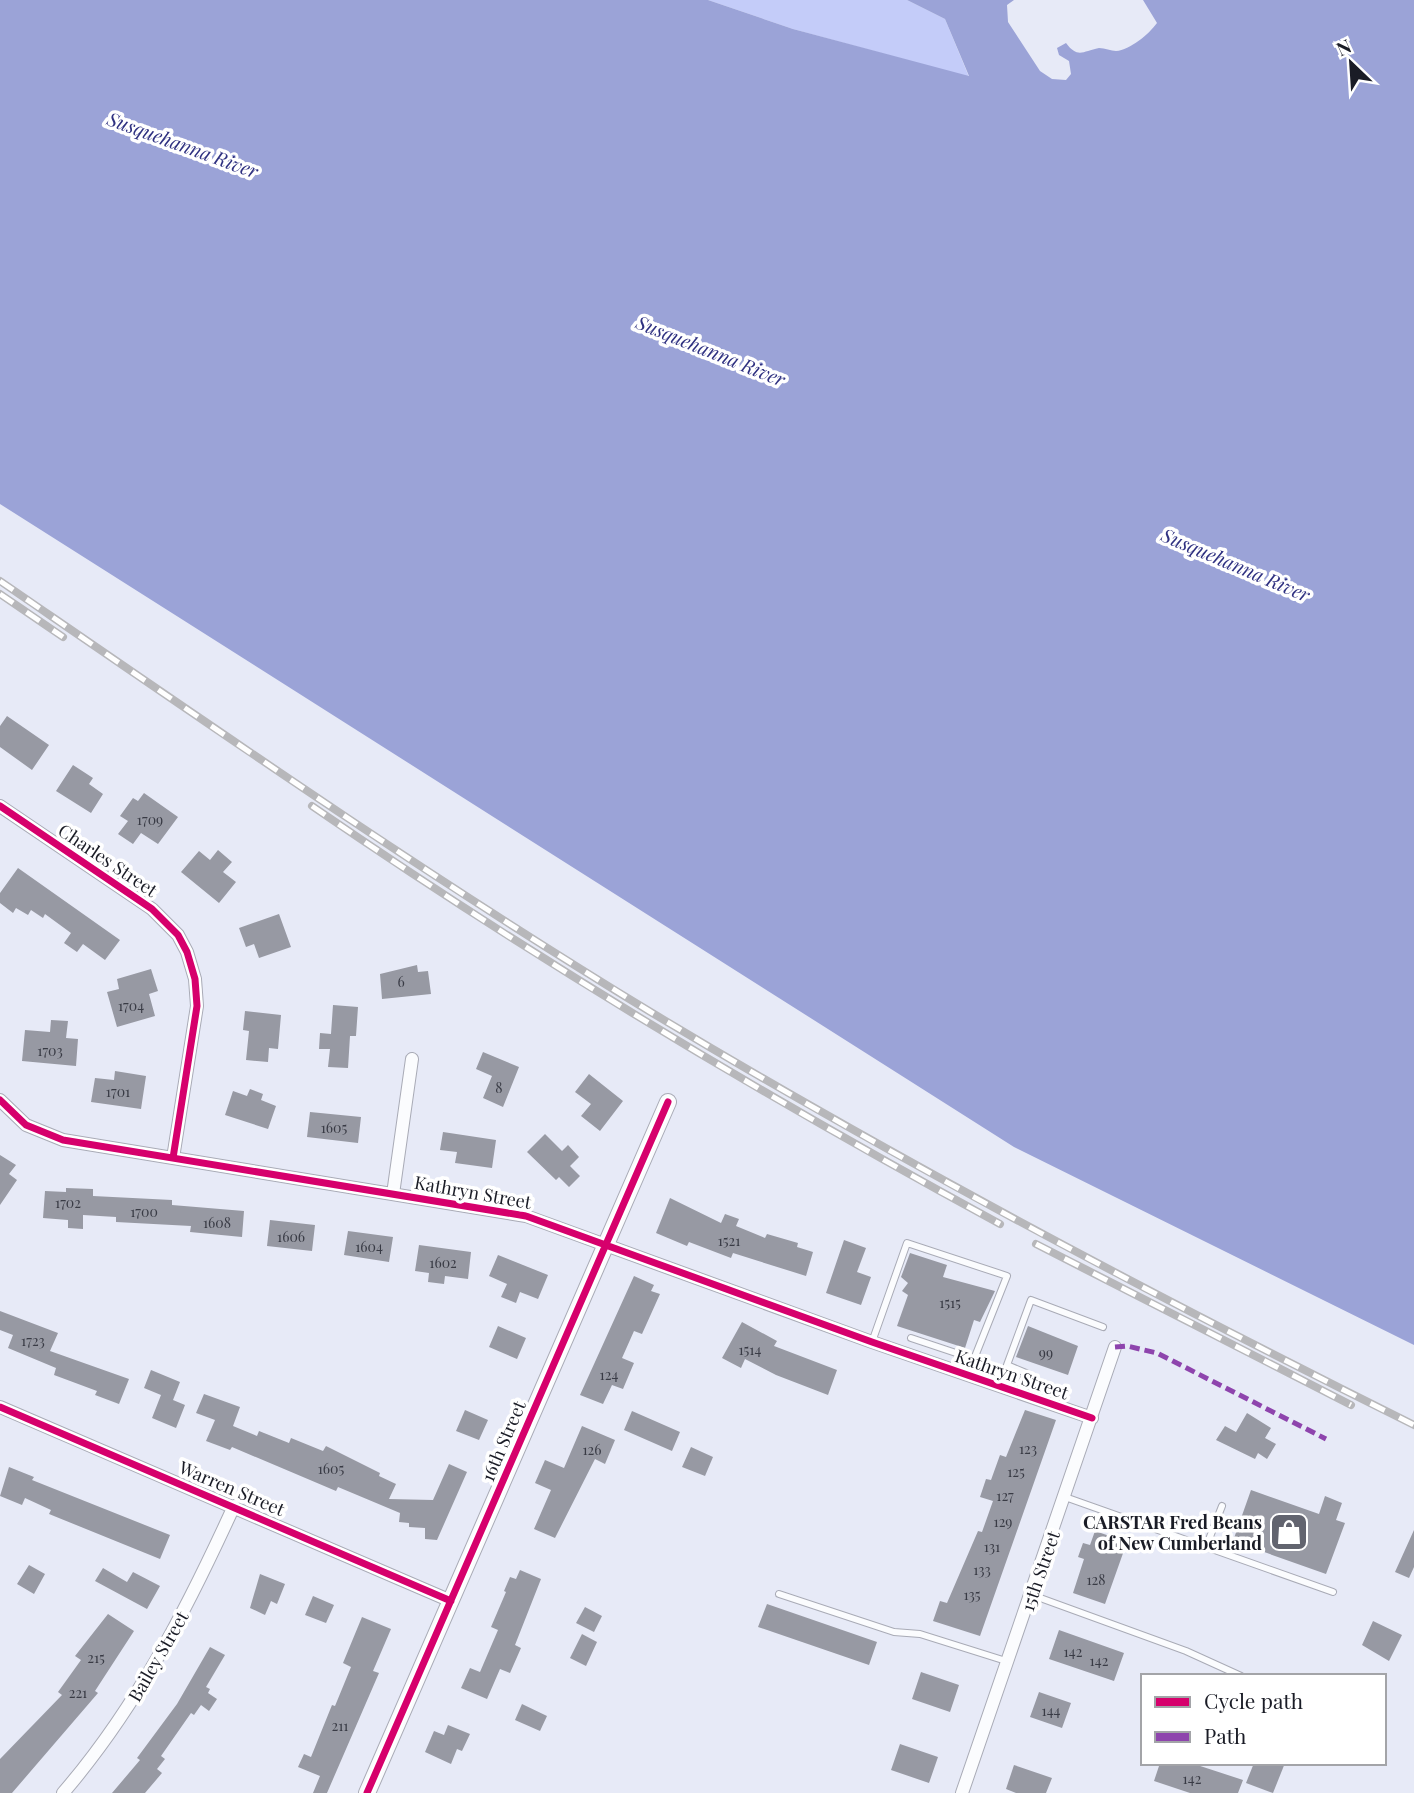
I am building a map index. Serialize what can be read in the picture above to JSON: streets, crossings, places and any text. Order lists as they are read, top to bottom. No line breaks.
{"streets":{"street":["Charles Street","Kathryn Street","16th Street","Warren Street","15th Street","Bailey Street"]},"crossings":[["Charles Street","Kathryn Street"],["Kathryn Street","16th Street"],["Kathryn Street","15th Street"],["16th Street","Warren Street"],["Warren Street","Bailey Street"]],"water":["Susquehanna River"],"places":{"shop":["CARSTAR Fred Beans of New Cumberland"]},"house_numbers":["1709","6","1704","1703","8","1701","1605","1702","1700","1608","1606","1521","1604","1602","1515","1723","1514","99","124","123","126","1605","125","127","129","131","133","128","135","142","215","142","221","144","211","142"],"legend":["Cycle path","Path"],"north":"top left"}
